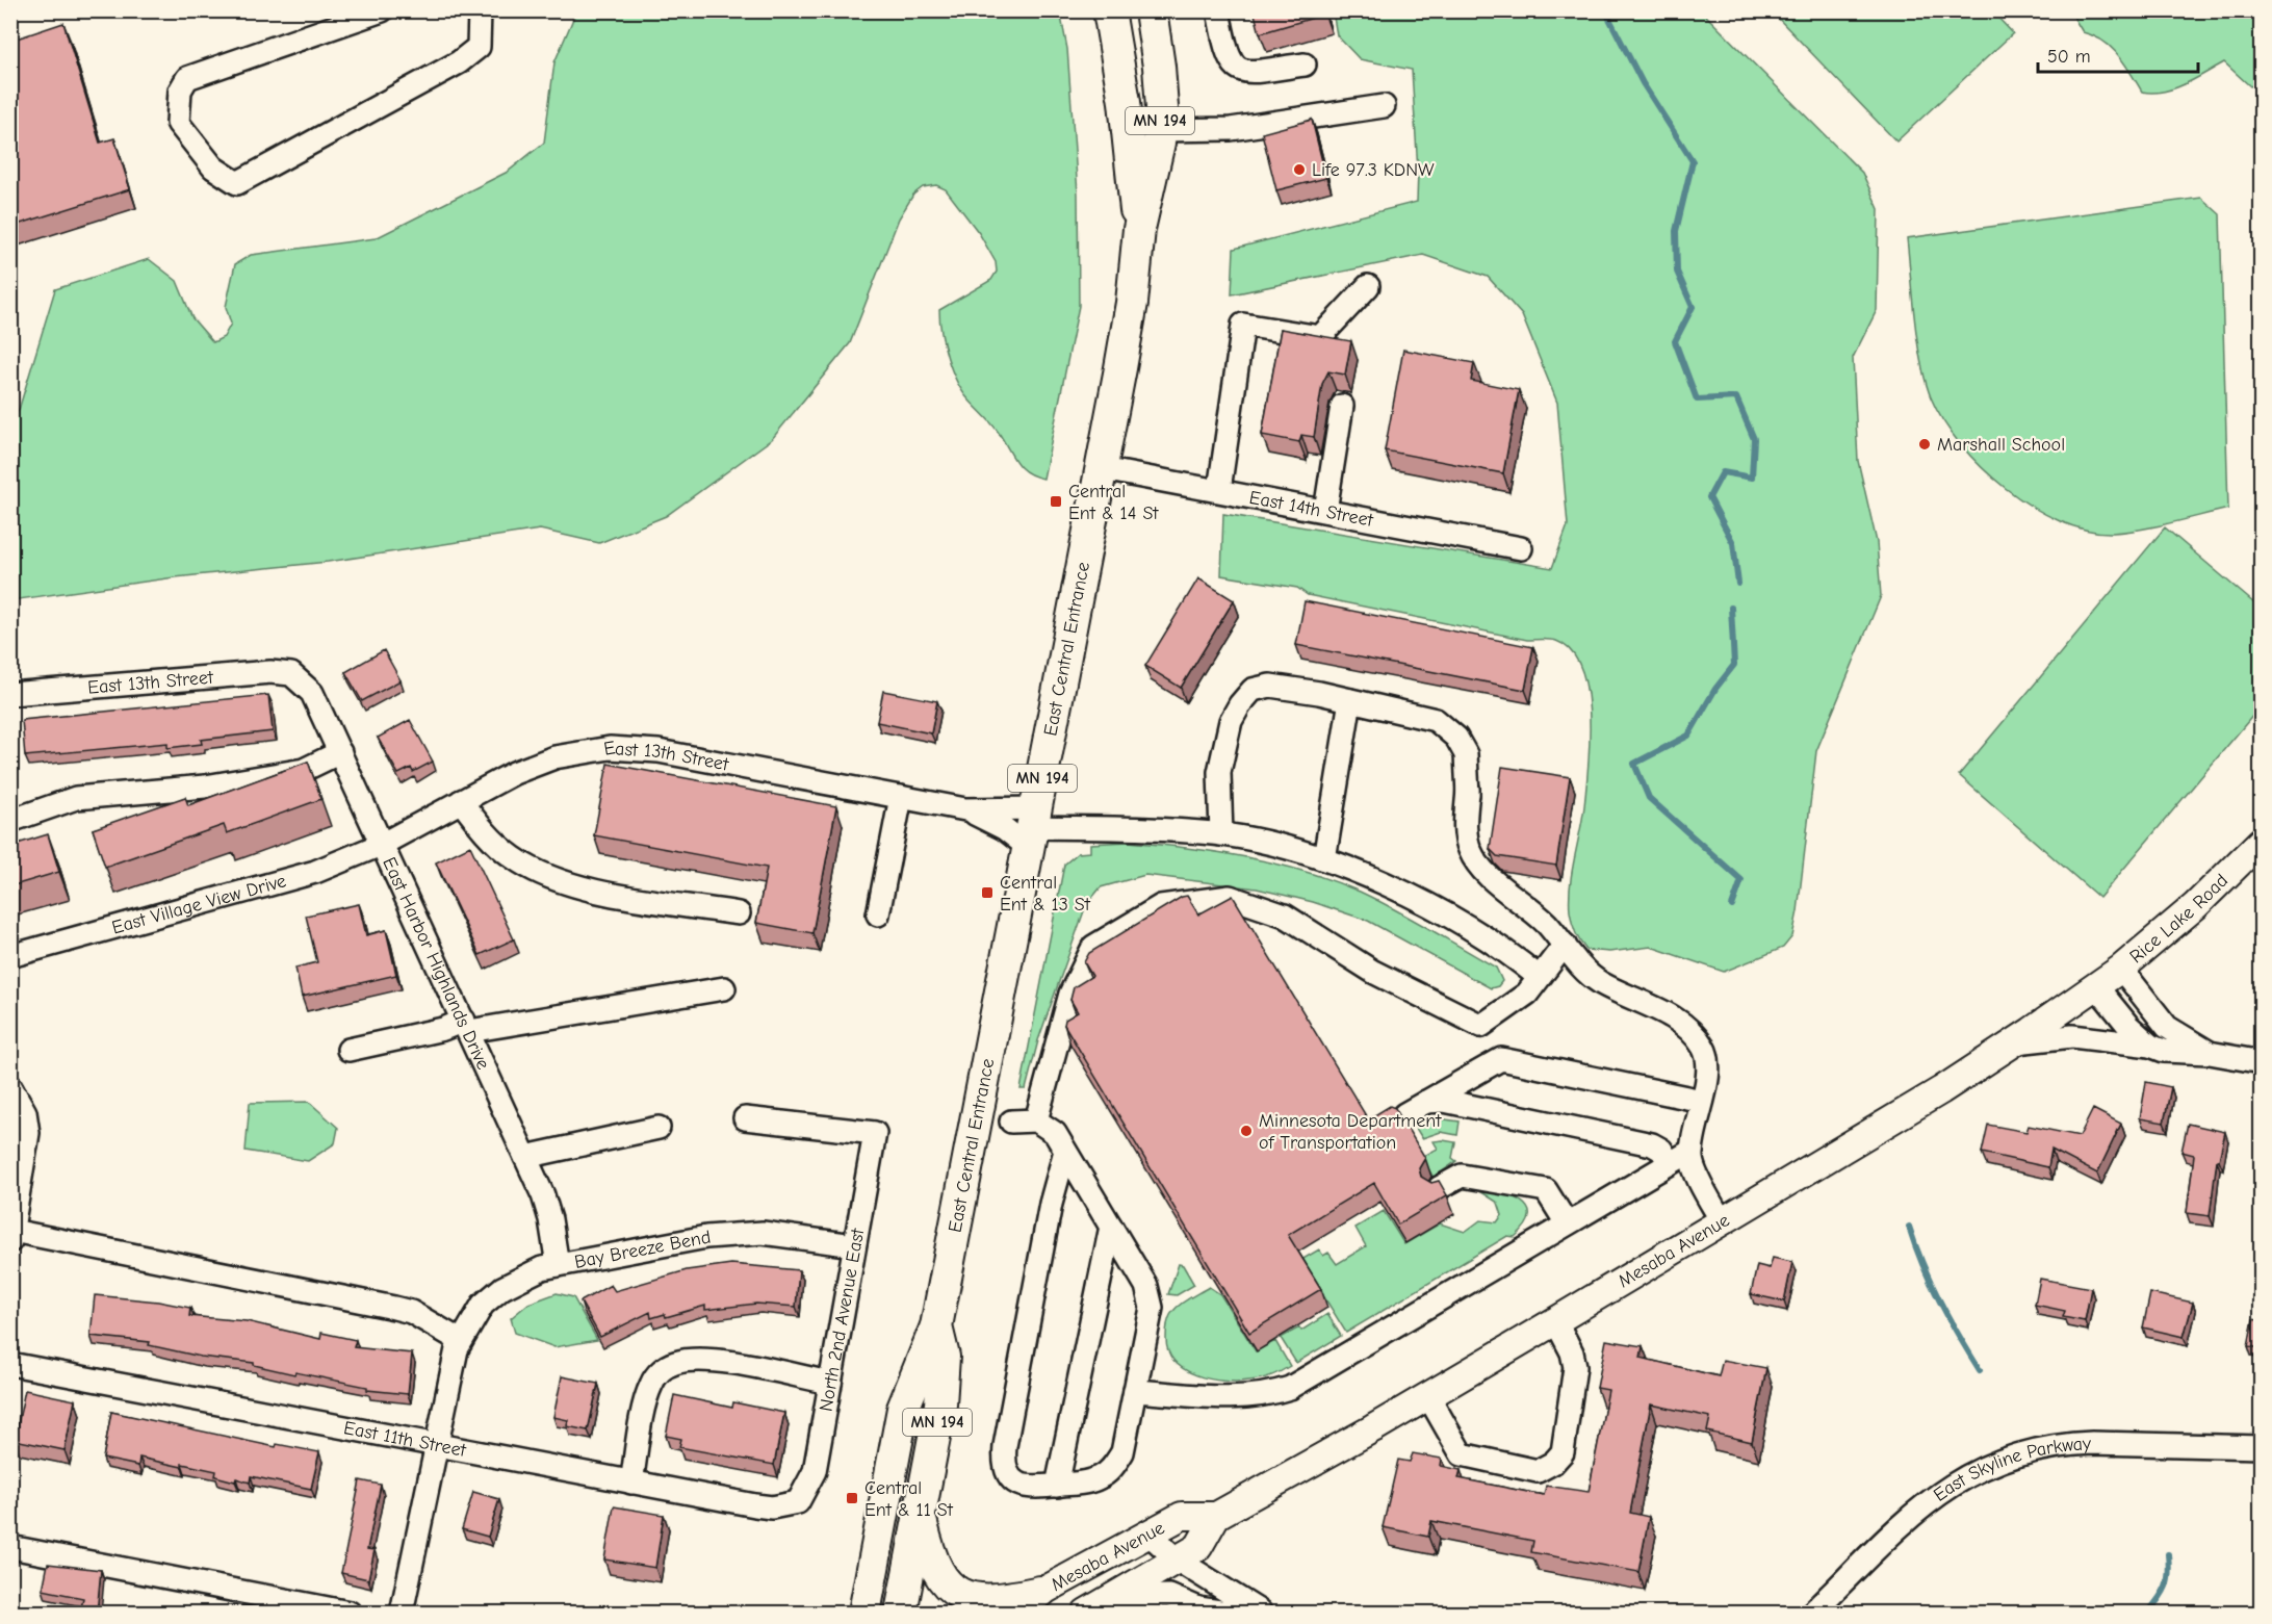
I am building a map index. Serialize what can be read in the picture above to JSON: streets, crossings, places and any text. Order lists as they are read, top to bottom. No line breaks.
{"streets":{"highway":["MN 194","East Central Entrance"],"main road":["Rice Lake Road","Mesaba Avenue"],"street":["East 14th Street","East 13th Street","East Village View Drive","East Harbor Highlands Drive","Bay Breeze Bend","North 2nd Avenue East","East 11th Street","East Skyline Parkway"]},"crossings":[["East 14th Street","East Central Entrance"],["East Central Entrance","East 13th Street"],["East 13th Street","East Village View Drive"],["East 13th Street","East Harbor Highlands Drive"],["East Village View Drive","East Harbor Highlands Drive"],["Rice Lake Road","Mesaba Avenue"],["East Harbor Highlands Drive","Bay Breeze Bend"],["Bay Breeze Bend","North 2nd Avenue East"],["Bay Breeze Bend","East 11th Street"],["North 2nd Avenue East","East 11th Street"]],"places":{"other":["Life 97.3 KDNW","Marshall School","Minnesota Department of Transportation"],"transit":["Central Ent & 14 St","Central Ent & 13 St","Central Ent & 11 St"]},"scale_bar":"50 m"}
